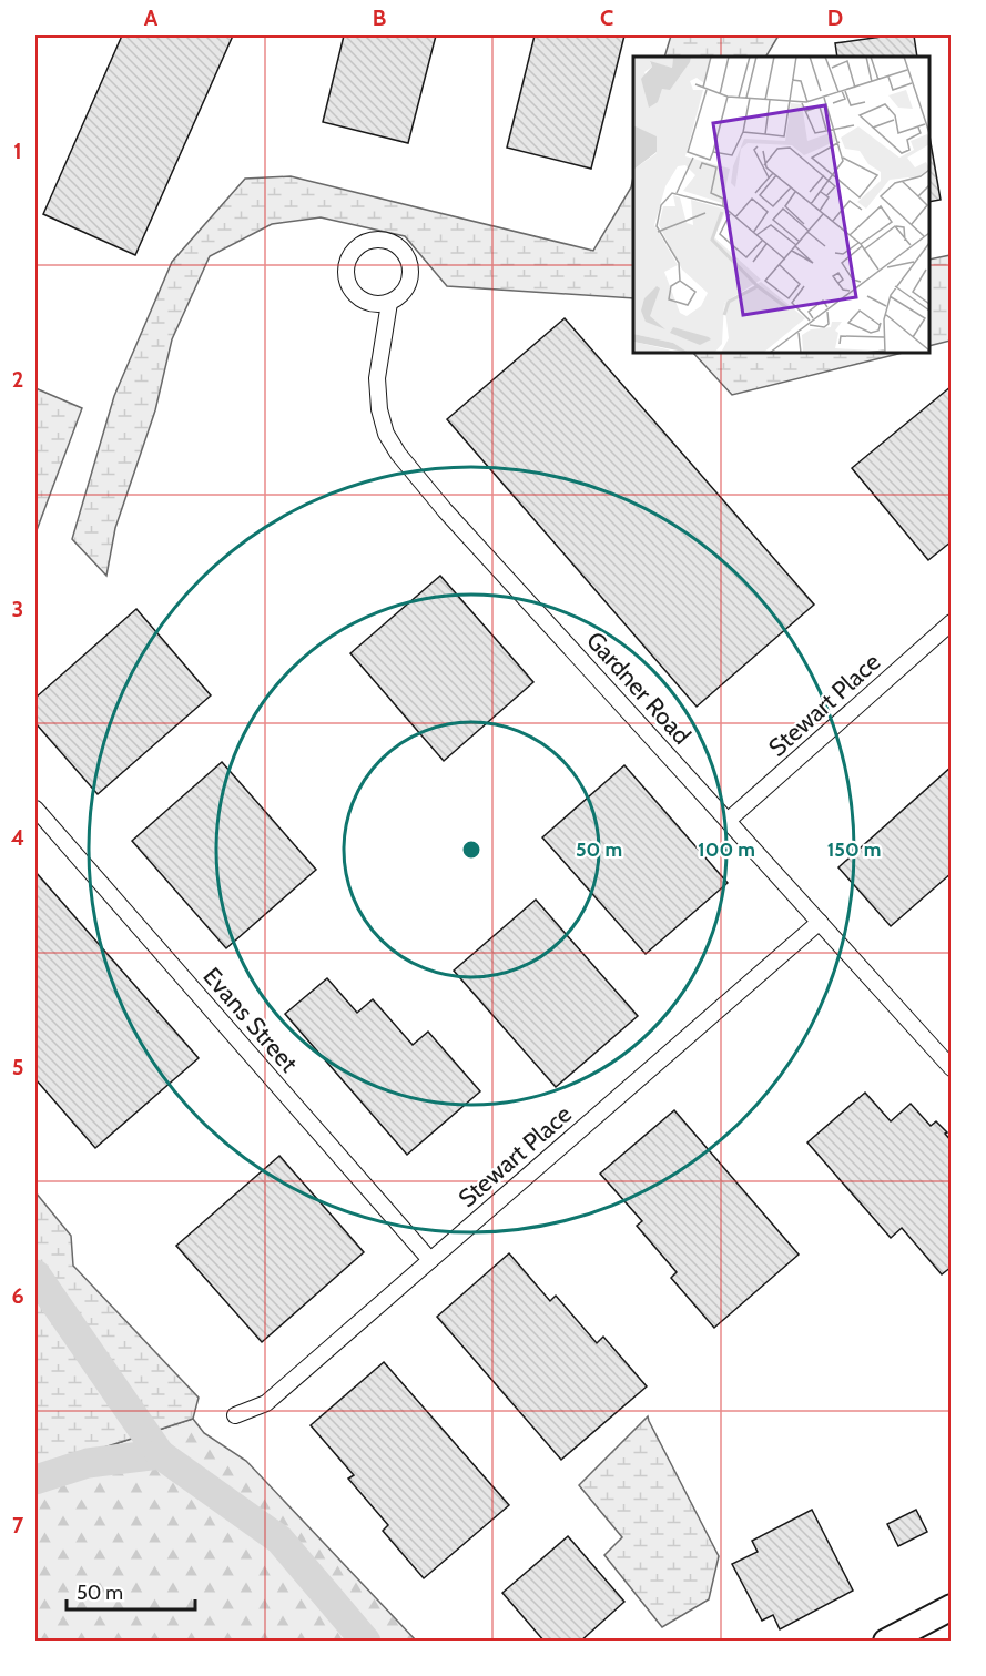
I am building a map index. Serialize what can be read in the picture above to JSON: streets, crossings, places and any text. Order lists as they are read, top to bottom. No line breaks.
{"streets":{"street":["Gardner Road","Stewart Place","Evans Street"]},"crossings":[["Gardner Road","Stewart Place"],["Stewart Place","Evans Street"]],"scale_bar":"50 m","grid":{"columns":["A","B","C","D"],"rows":["1","2","3","4","5","6","7"]},"rings":["50 m","100 m","150 m"]}
